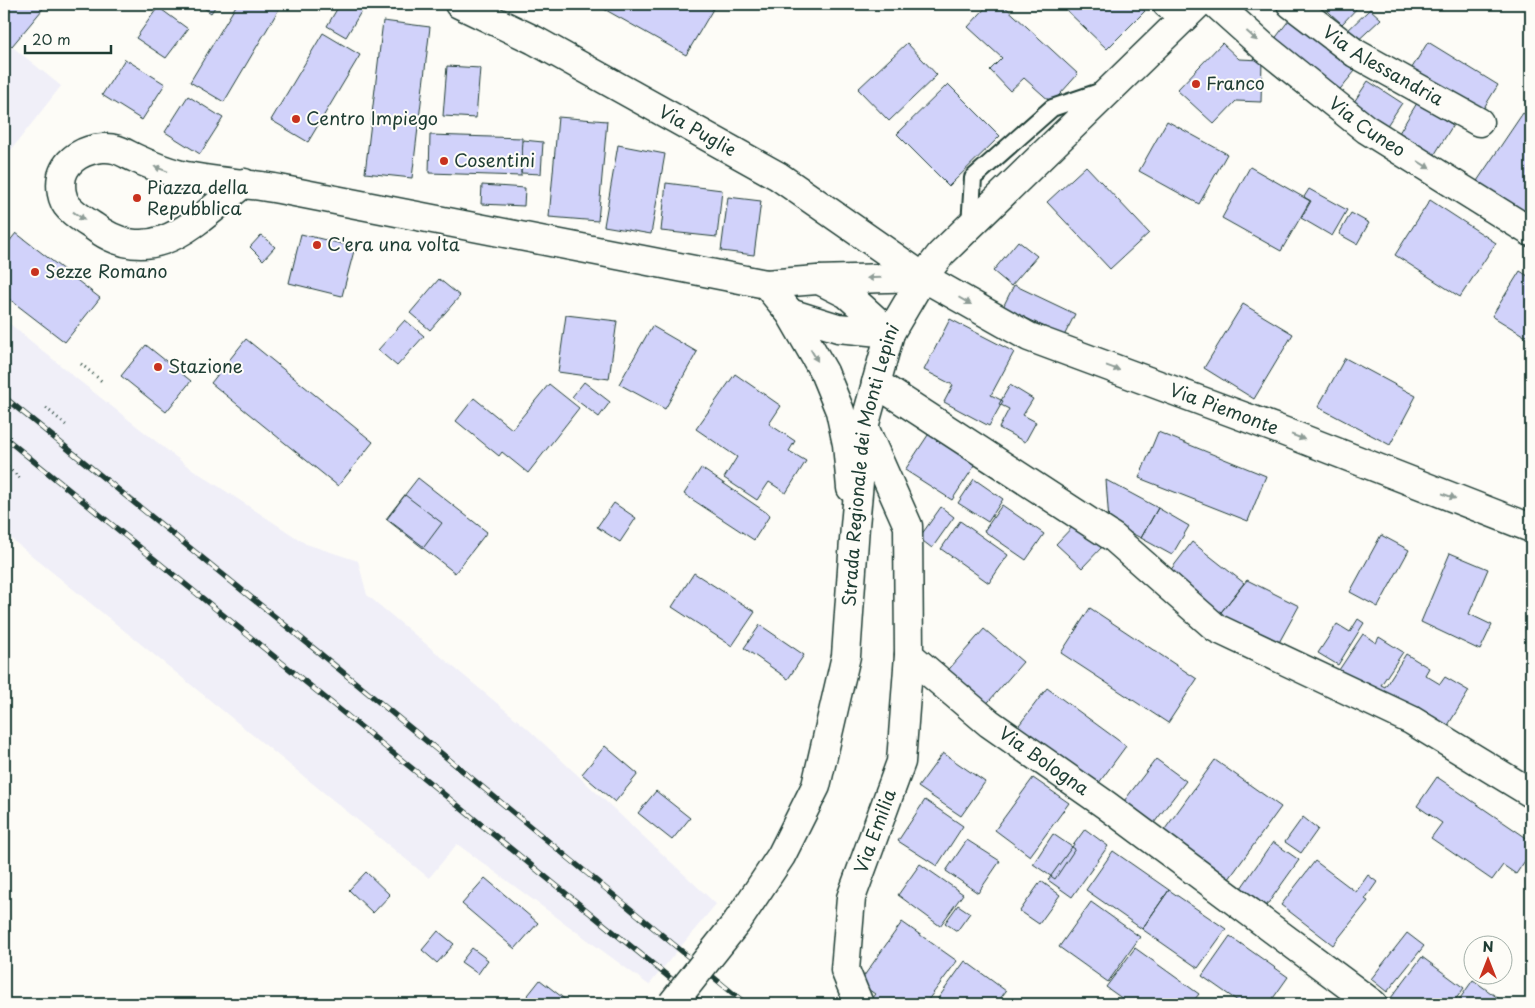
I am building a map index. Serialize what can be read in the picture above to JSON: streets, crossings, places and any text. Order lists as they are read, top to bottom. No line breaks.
{"streets":{"street":["Via Alessandria","Via Cuneo","Via Puglie","Via Piemonte","Strada Regionale dei Monti Lepini","Via Bologna","Via Emilia"]},"crossings":[["Via Puglie","Via Piemonte"],["Via Puglie","Strada Regionale dei Monti Lepini"],["Via Piemonte","Strada Regionale dei Monti Lepini"],["Via Bologna","Via Emilia"]],"one_way":["Via Cuneo"],"places":["Franco","Centro Impiego","Cosentini","Piazza della Repubblica","C'era una volta","Sezze Romano","Stazione"],"scale_bar":"20 m","north":"top"}
